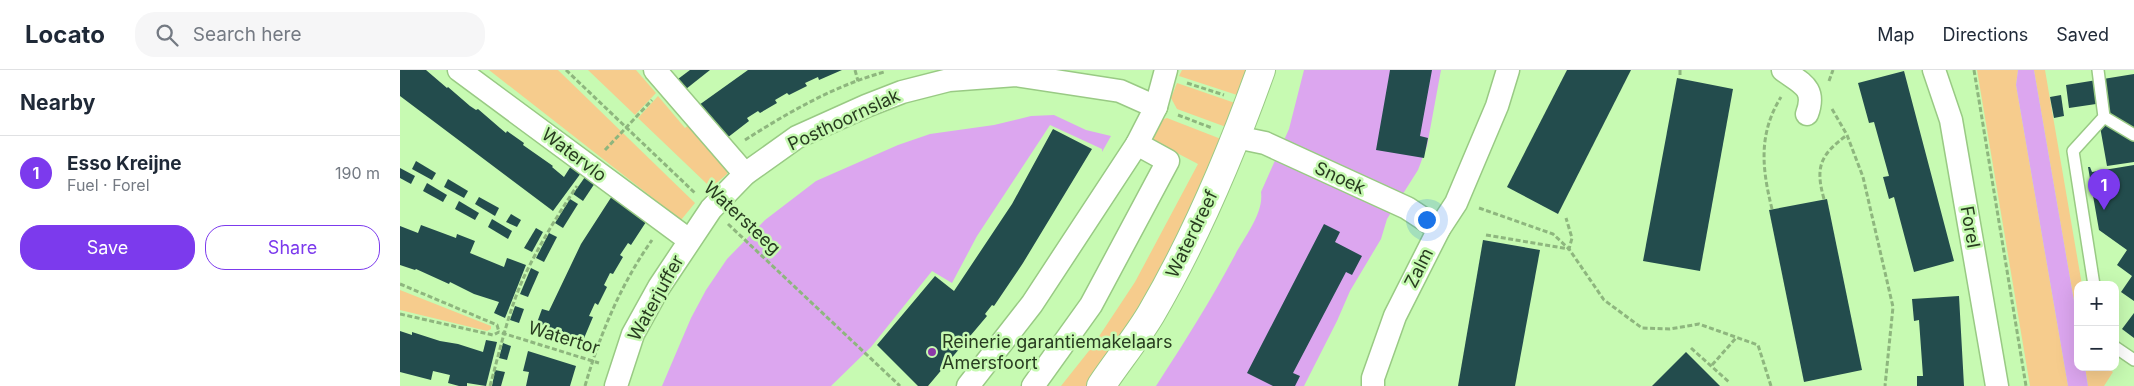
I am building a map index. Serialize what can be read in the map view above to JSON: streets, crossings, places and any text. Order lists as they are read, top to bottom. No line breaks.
{"streets":{"street":["Posthoornslak","Watervlo","Snoek","Forel","Waterdreef","Zalm","Waterjuffer"],"path":["Watersteeg","Watertor"]},"crossings":[["Posthoornslak","Watervlo"],["Posthoornslak","Watersteeg"],["Posthoornslak","Waterjuffer"],["Watervlo","Waterjuffer"],["Snoek","Waterdreef"],["Snoek","Zalm"],["Waterjuffer","Watertor"]],"places":["Reinerie garantiemakelaars Amersfoort"],"page":{"header":"Locato","search":"Search here","nav":["Map","Directions","Saved"],"heading":"Nearby","list":[{"mark":"1","name":"Esso Kreijne","note":"Fuel · Forel","value":"190 m"}],"pins":"1","buttons":["Save","Share"],"map_buttons":["+","−"]}}
